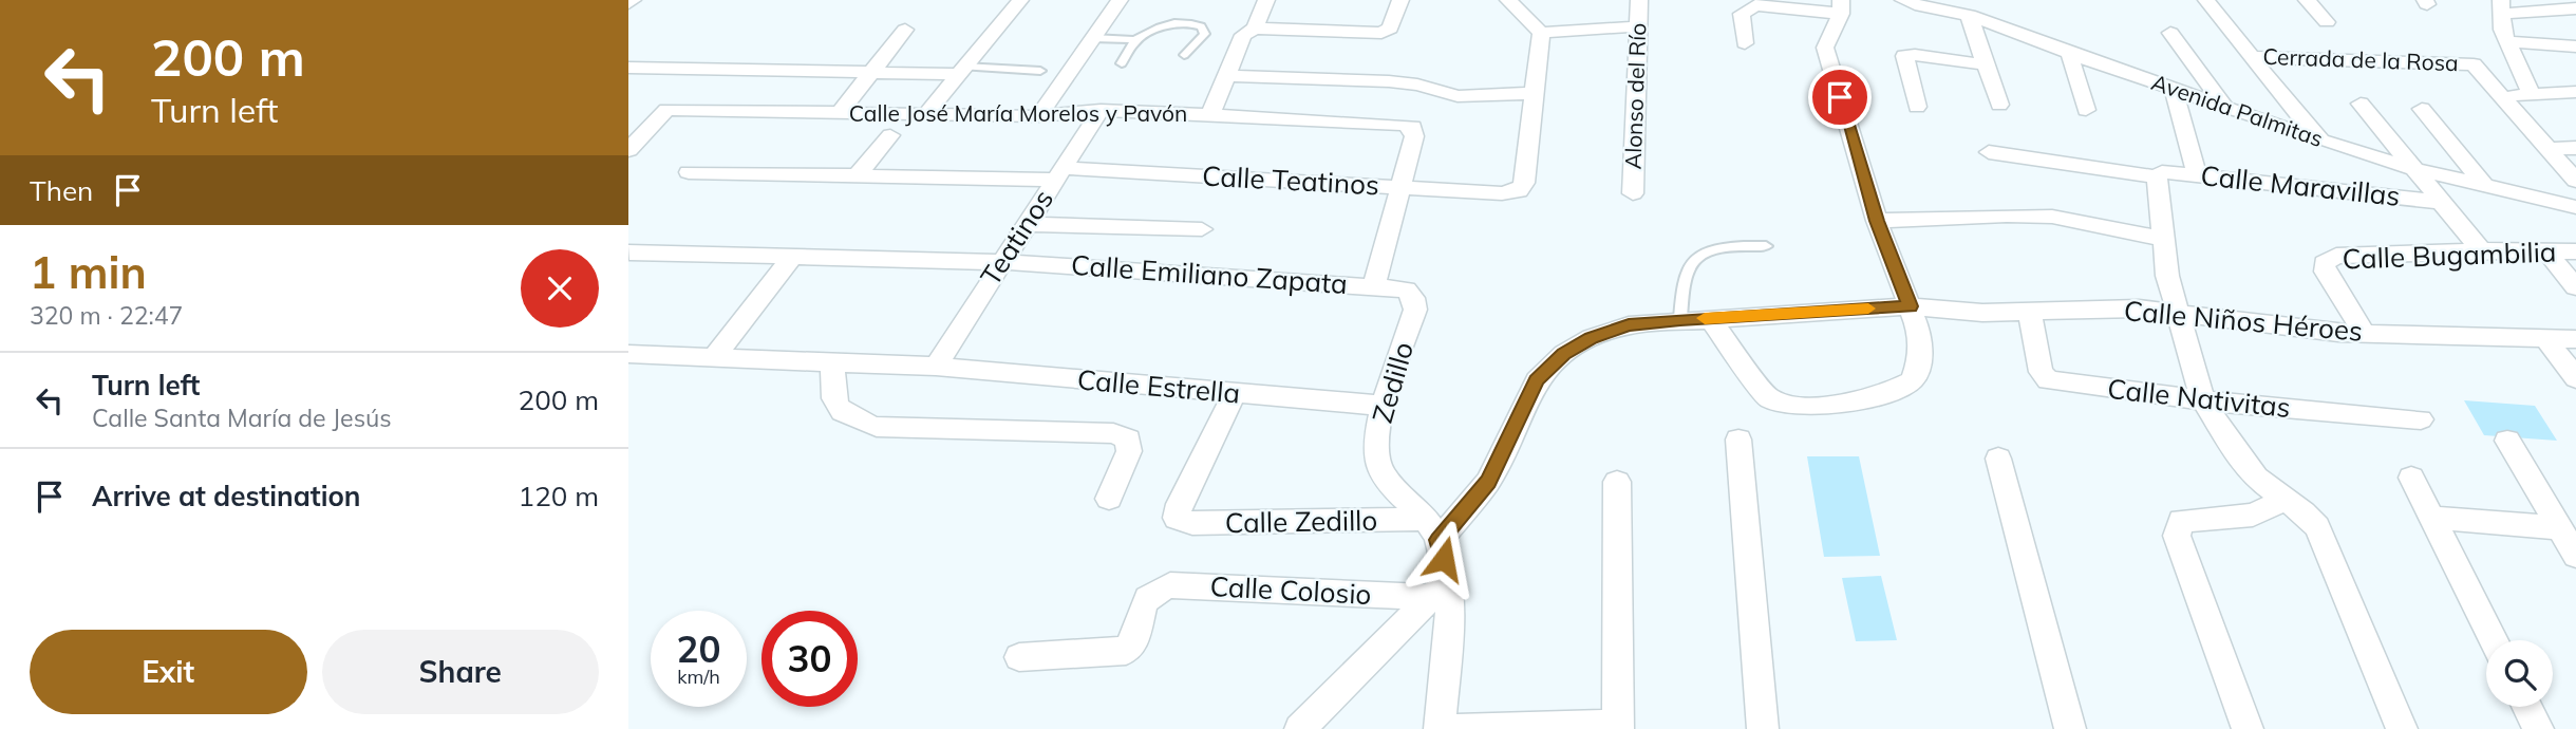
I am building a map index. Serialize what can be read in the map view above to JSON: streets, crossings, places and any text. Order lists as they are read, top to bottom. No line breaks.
{"streets":{"street":["Cerrada de la Rosa","Alonso del Río","Avenida Palmitas","Calle José María Morelos y Pavón","Calle Teatinos","Calle Maravillas","Teatinos","Calle Bugambilia","Calle Emiliano Zapata","Calle Niños Héroes","Zedillo","Calle Estrella","Calle Nativitas","Calle Zedillo","Calle Colosio"]},"crossings":[["Calle José María Morelos y Pavón","Calle Teatinos"],["Calle José María Morelos y Pavón","Teatinos"],["Calle Teatinos","Teatinos"],["Teatinos","Calle Emiliano Zapata"],["Teatinos","Calle Estrella"],["Calle Bugambilia","Calle Niños Héroes"],["Calle Emiliano Zapata","Zedillo"],["Calle Niños Héroes","Zedillo"],["Calle Niños Héroes","Calle Nativitas"],["Calle Niños Héroes","Calle Zedillo"],["Zedillo","Calle Estrella"],["Zedillo","Calle Zedillo"],["Calle Estrella","Calle Zedillo"]],"page":{"turn":["200 m","Turn left"],"then":"Then","heading":["1 min","320 m · 22:47"],"list":[{"name":"Turn left","note":"Calle Santa María de Jesús","value":"200 m"},{"name":"Arrive at destination","value":"120 m"}],"speed":"20 km/h","limit":"30","buttons":["Exit","Share"]}}
